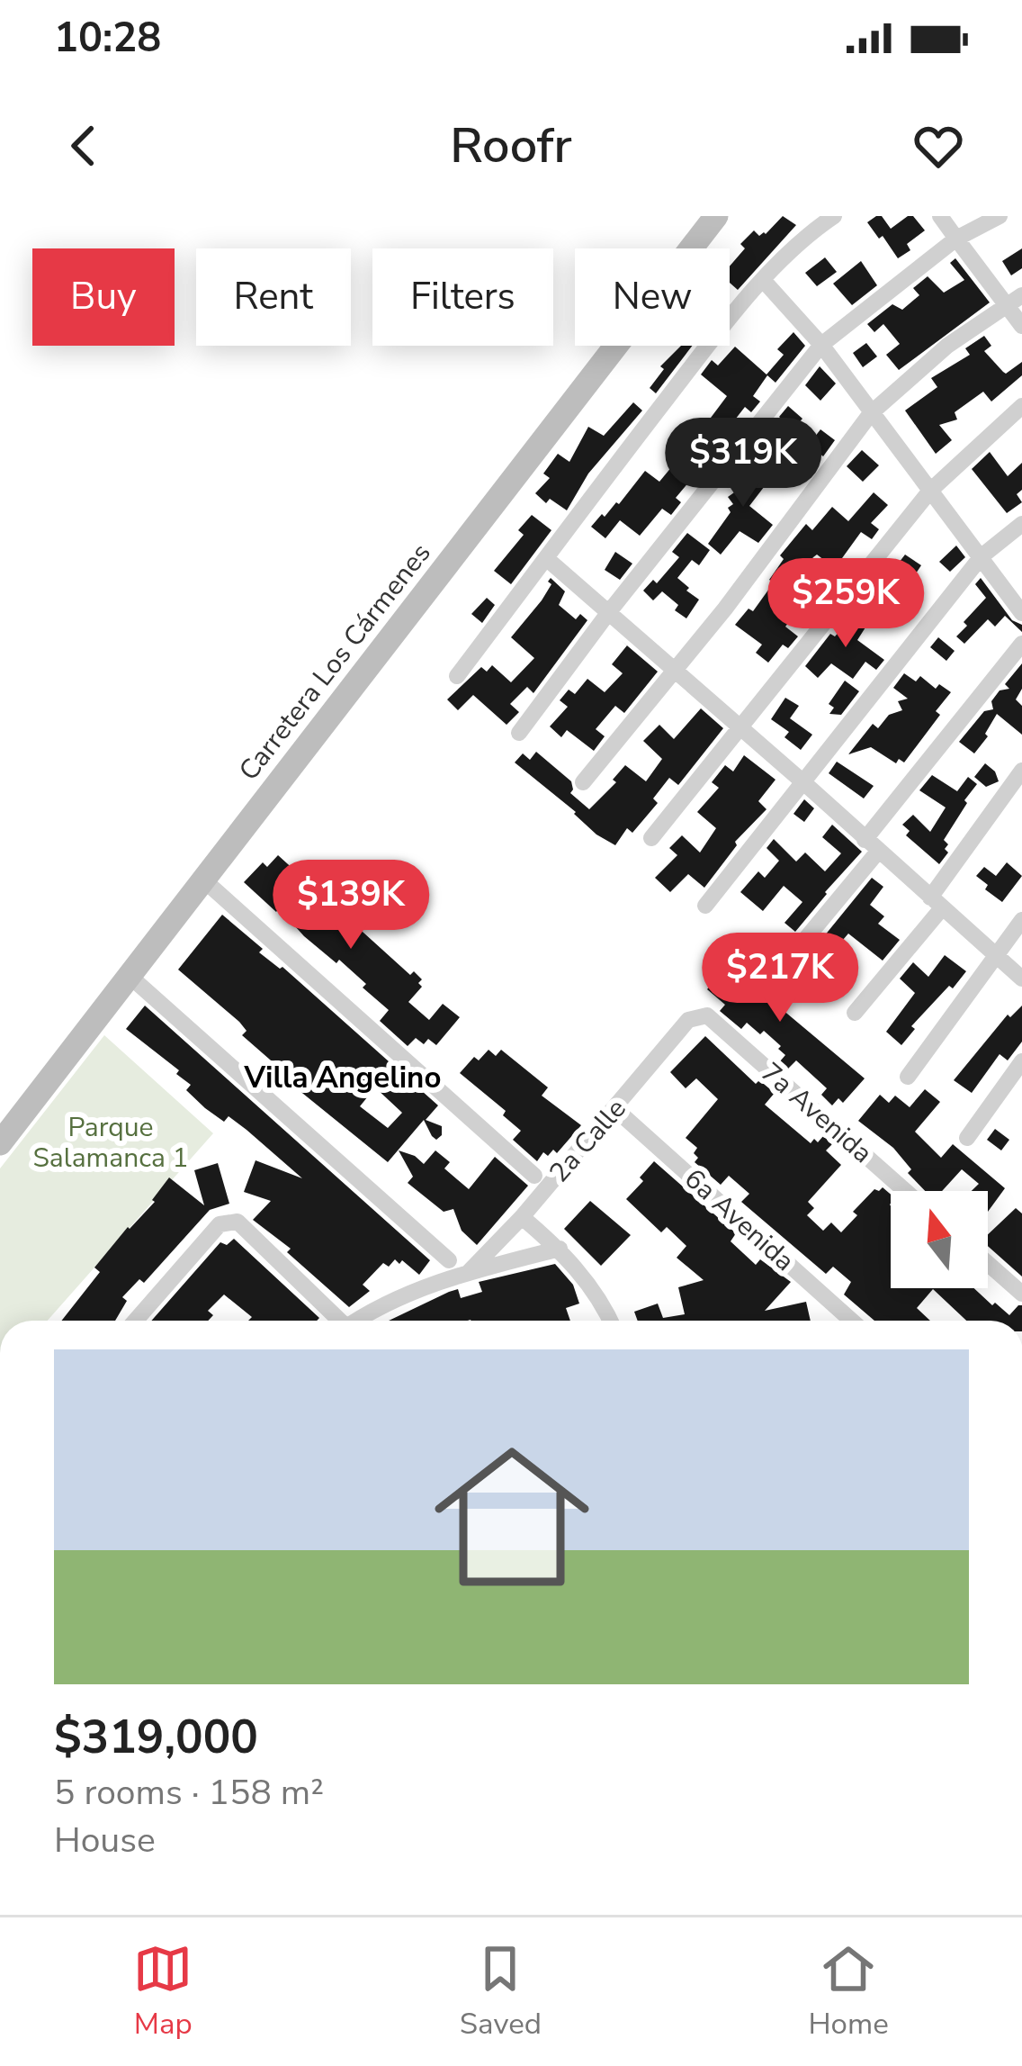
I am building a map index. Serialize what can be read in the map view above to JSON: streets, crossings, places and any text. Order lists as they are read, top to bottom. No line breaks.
{"streets":{"main road":["Carretera Los Cármenes"],"street":["7a Avenida","2a Calle","6a Avenida"]},"crossings":[["7a Avenida","2a Calle"],["2a Calle","6a Avenida"]],"districts":["Villa Angelino"],"parks":["Parque Salamanca 1"],"north":"top","page":{"status":"10:28","header":"Roofr","chip":["Buy","Rent","Filters","New"],"price":["$319K","$259K","$139K","$217K"],"list":[{"name":"$319,000","note":"5 rooms · 158 m² · House"}],"tabs":["Map","Saved","Home"]}}
